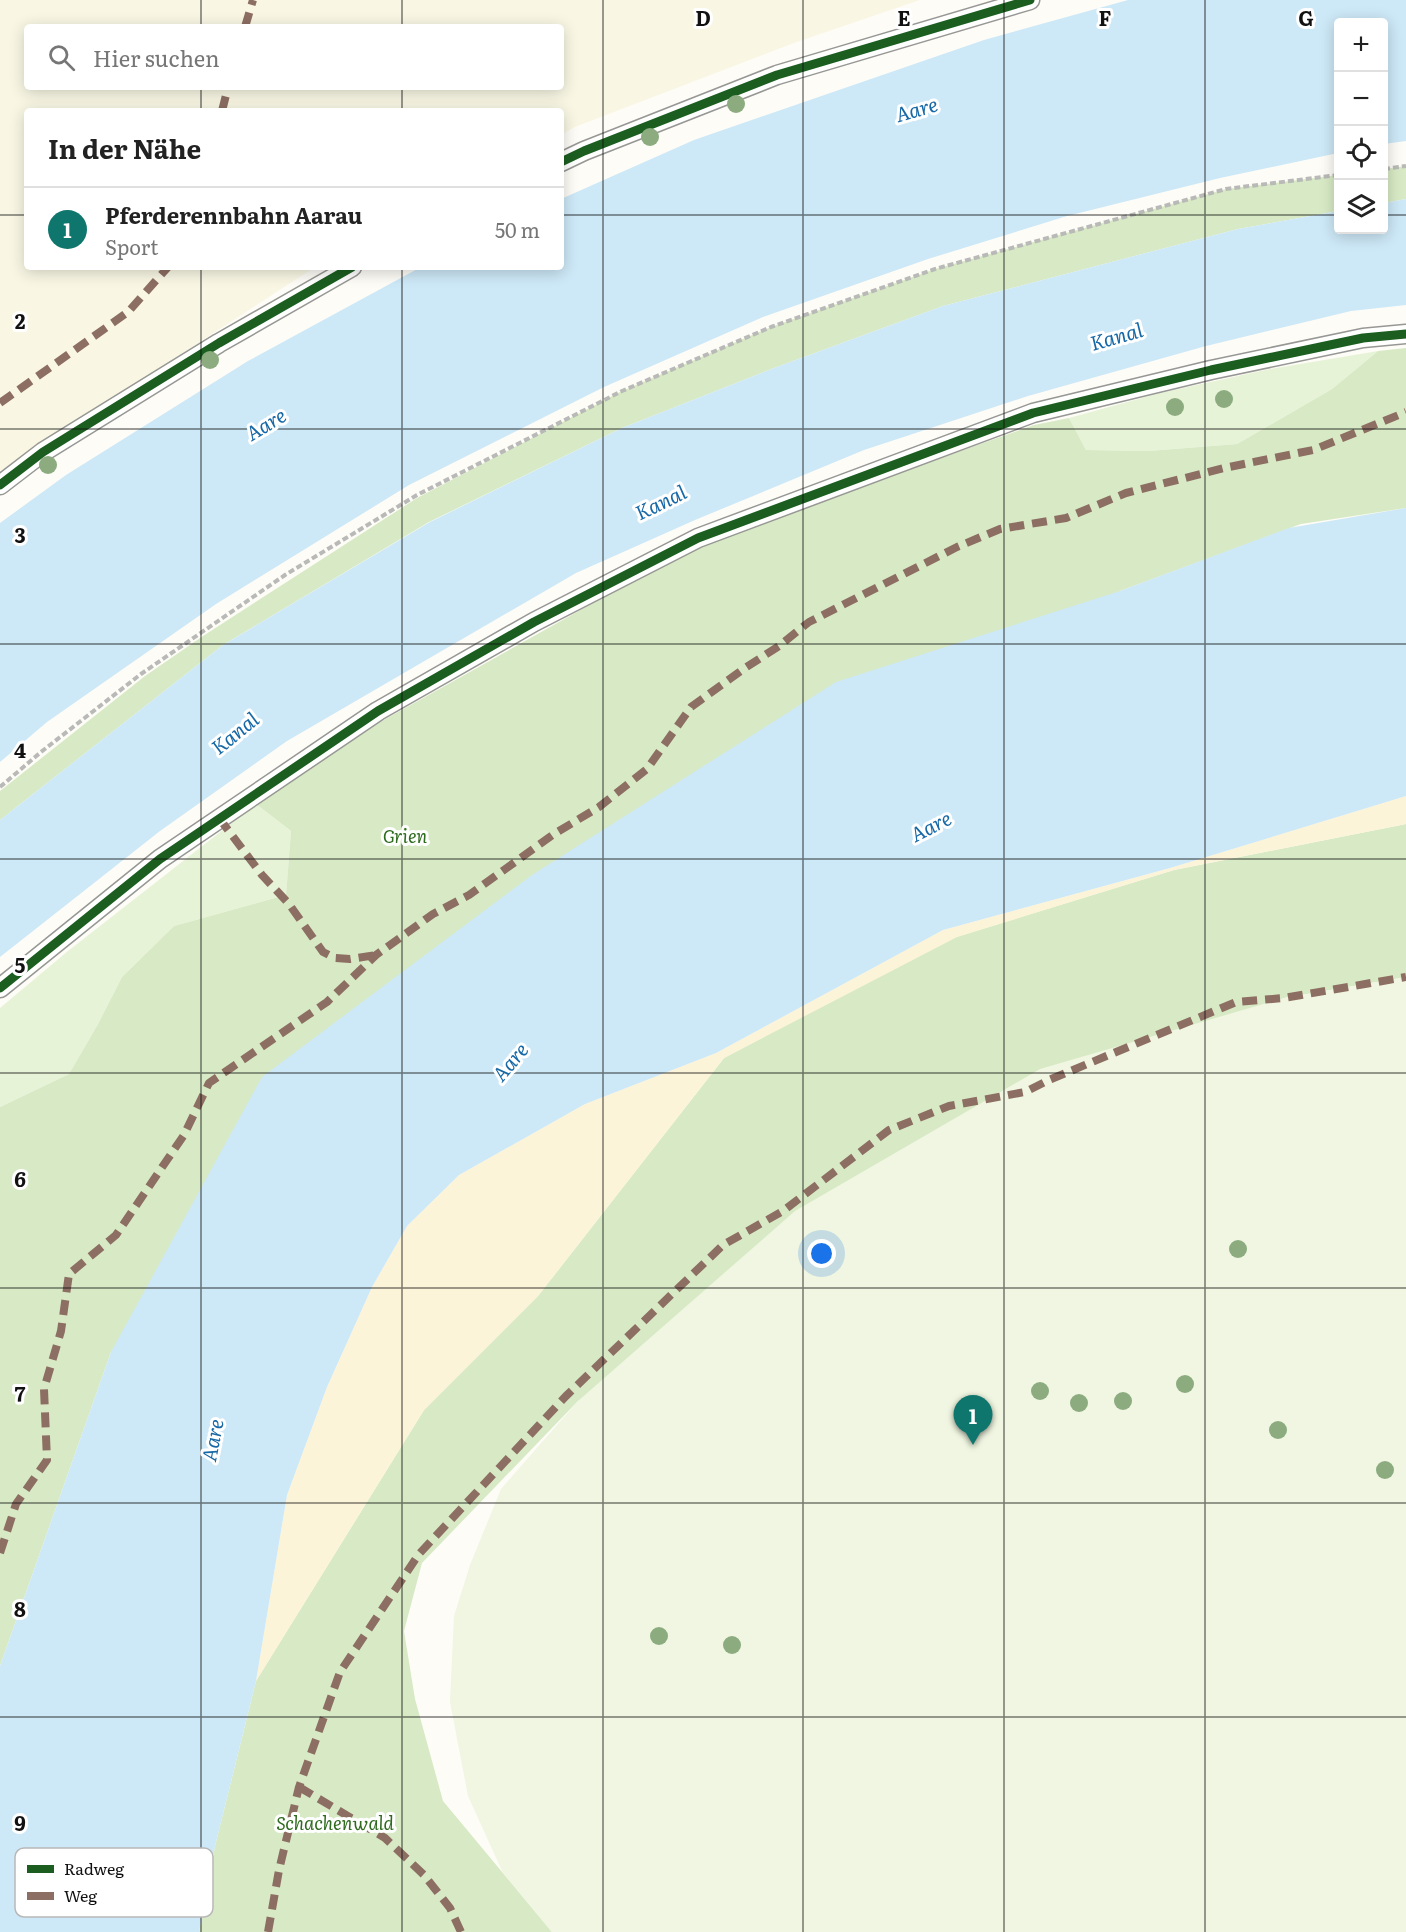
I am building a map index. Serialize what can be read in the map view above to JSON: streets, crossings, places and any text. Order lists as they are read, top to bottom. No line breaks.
{"water":["Aare","Kanal"],"parks":["Grien","Schachenwald"],"legend":["Radweg","Weg"],"page":{"map_buttons":["+","−"],"search":"Hier suchen","heading":"In der Nähe","list":[{"mark":"1","name":"Pferderennbahn Aarau","note":"Sport","value":"50 m"}],"pins":"1"},"grid":{"columns":["D","E","F","G"],"rows":["2","3","4","5","6","7","8","9"]}}
